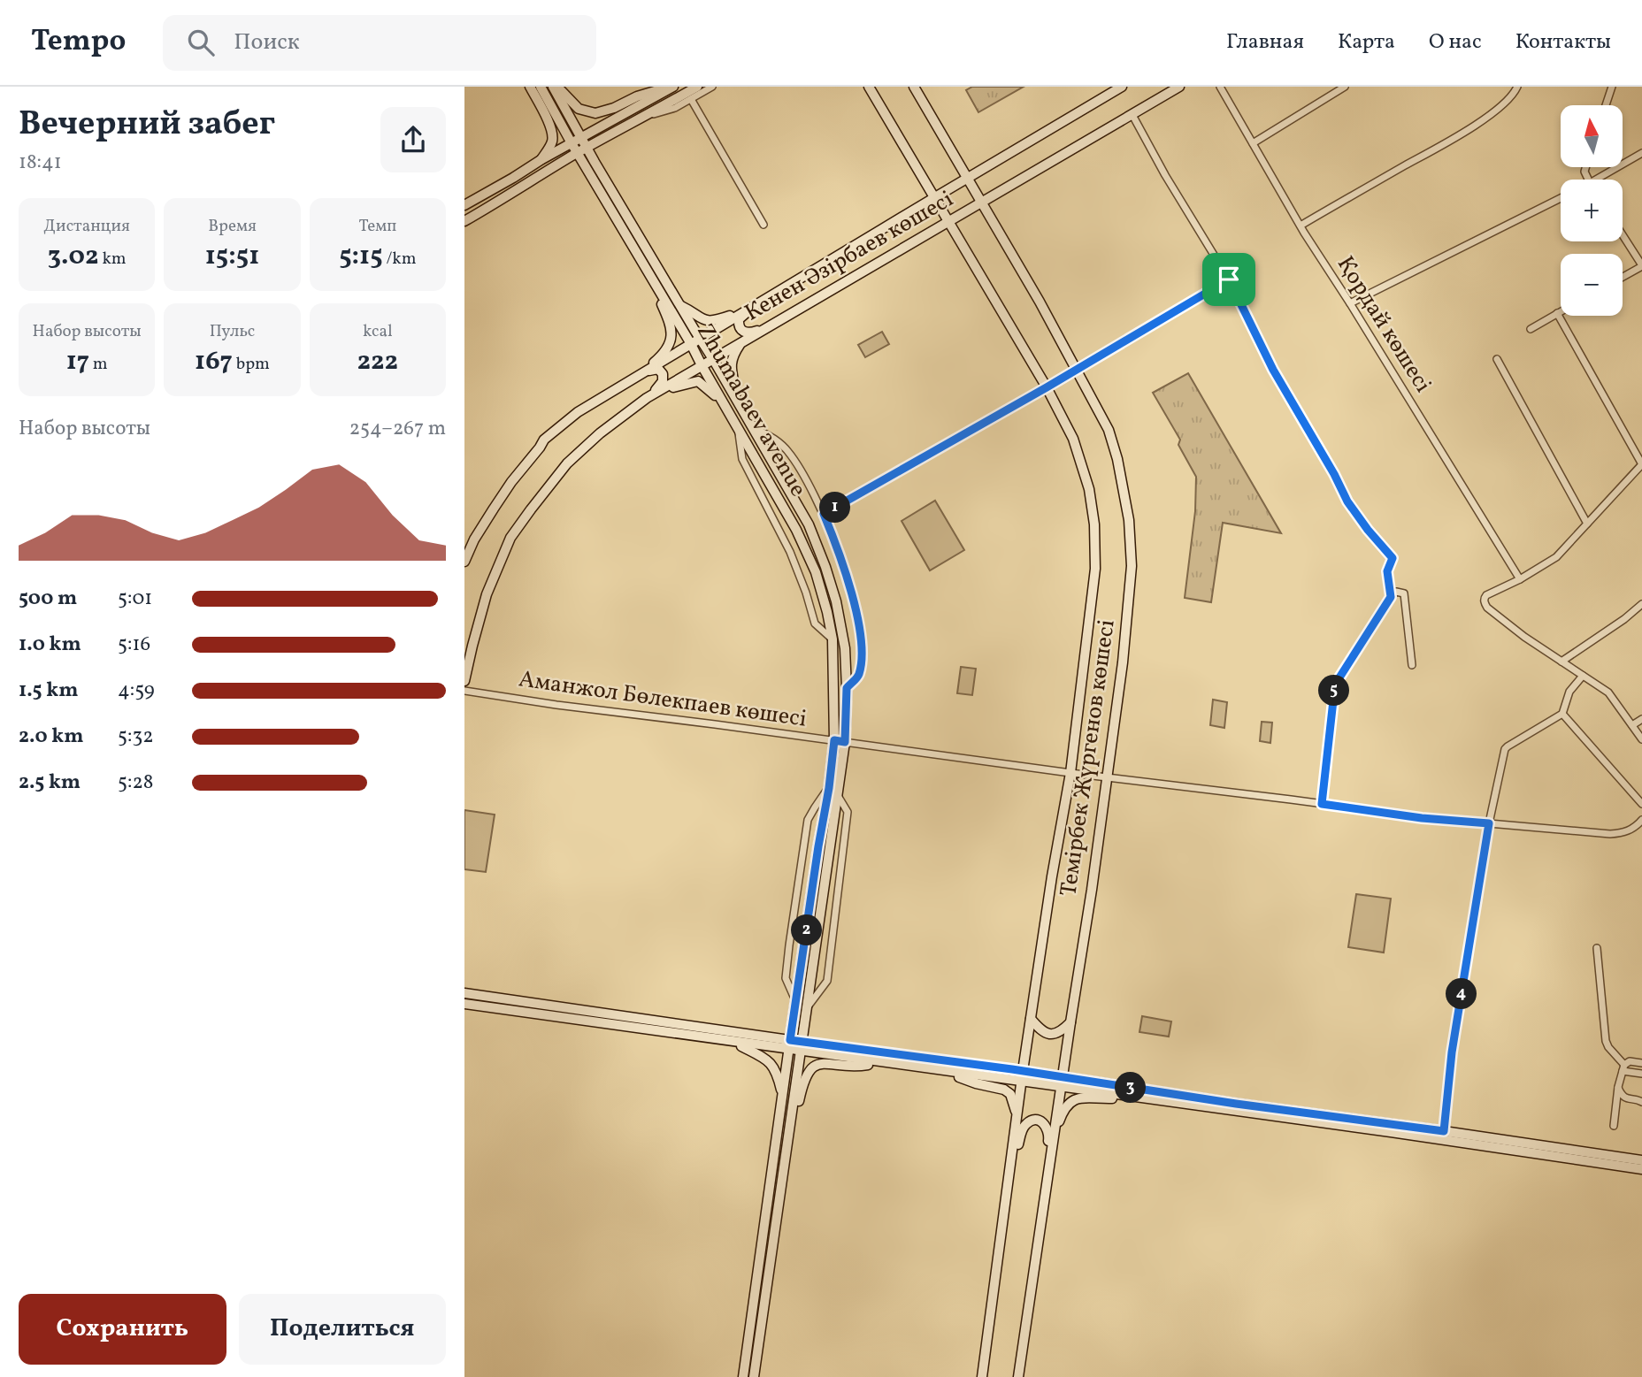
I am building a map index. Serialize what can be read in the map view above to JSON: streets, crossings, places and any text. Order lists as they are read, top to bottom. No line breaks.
{"streets":{"street":["Кенен Әзірбаев көшесі","Қордай көшесі","Zhumabaev avenue","Аманжол Бөлекпаев көшесі","Темірбек Жүргенов көшесі"]},"crossings":[["Кенен Әзірбаев көшесі","Zhumabaev avenue"],["Кенен Әзірбаев көшесі","Темірбек Жүргенов көшесі"],["Zhumabaev avenue","Аманжол Бөлекпаев көшесі"],["Аманжол Бөлекпаев көшесі","Темірбек Жүргенов көшесі"]],"north":"top","page":{"header":"Tempo","search":"Поиск","nav":["Главная","Карта","О нас","Контакты"],"heading":["Вечерний забег","18:41"],"map_buttons":["+","−"],"stats":[["Дистанция","3.02 km"],["Время","15:51"],["Темп","5:15 /km"],["Набор высоты","17 m"],["Пульс","167 bpm"],["kcal","222"]],"chart":["Набор высоты","254–267 m"],"pins":["1","5","2","4","3"],"list":[{"name":"500 m","note":"5:01"},{"name":"1.0 km","note":"5:16"},{"name":"1.5 km","note":"4:59"},{"name":"2.0 km","note":"5:32"},{"name":"2.5 km","note":"5:28"}],"buttons":["Сохранить","Поделиться"]}}
